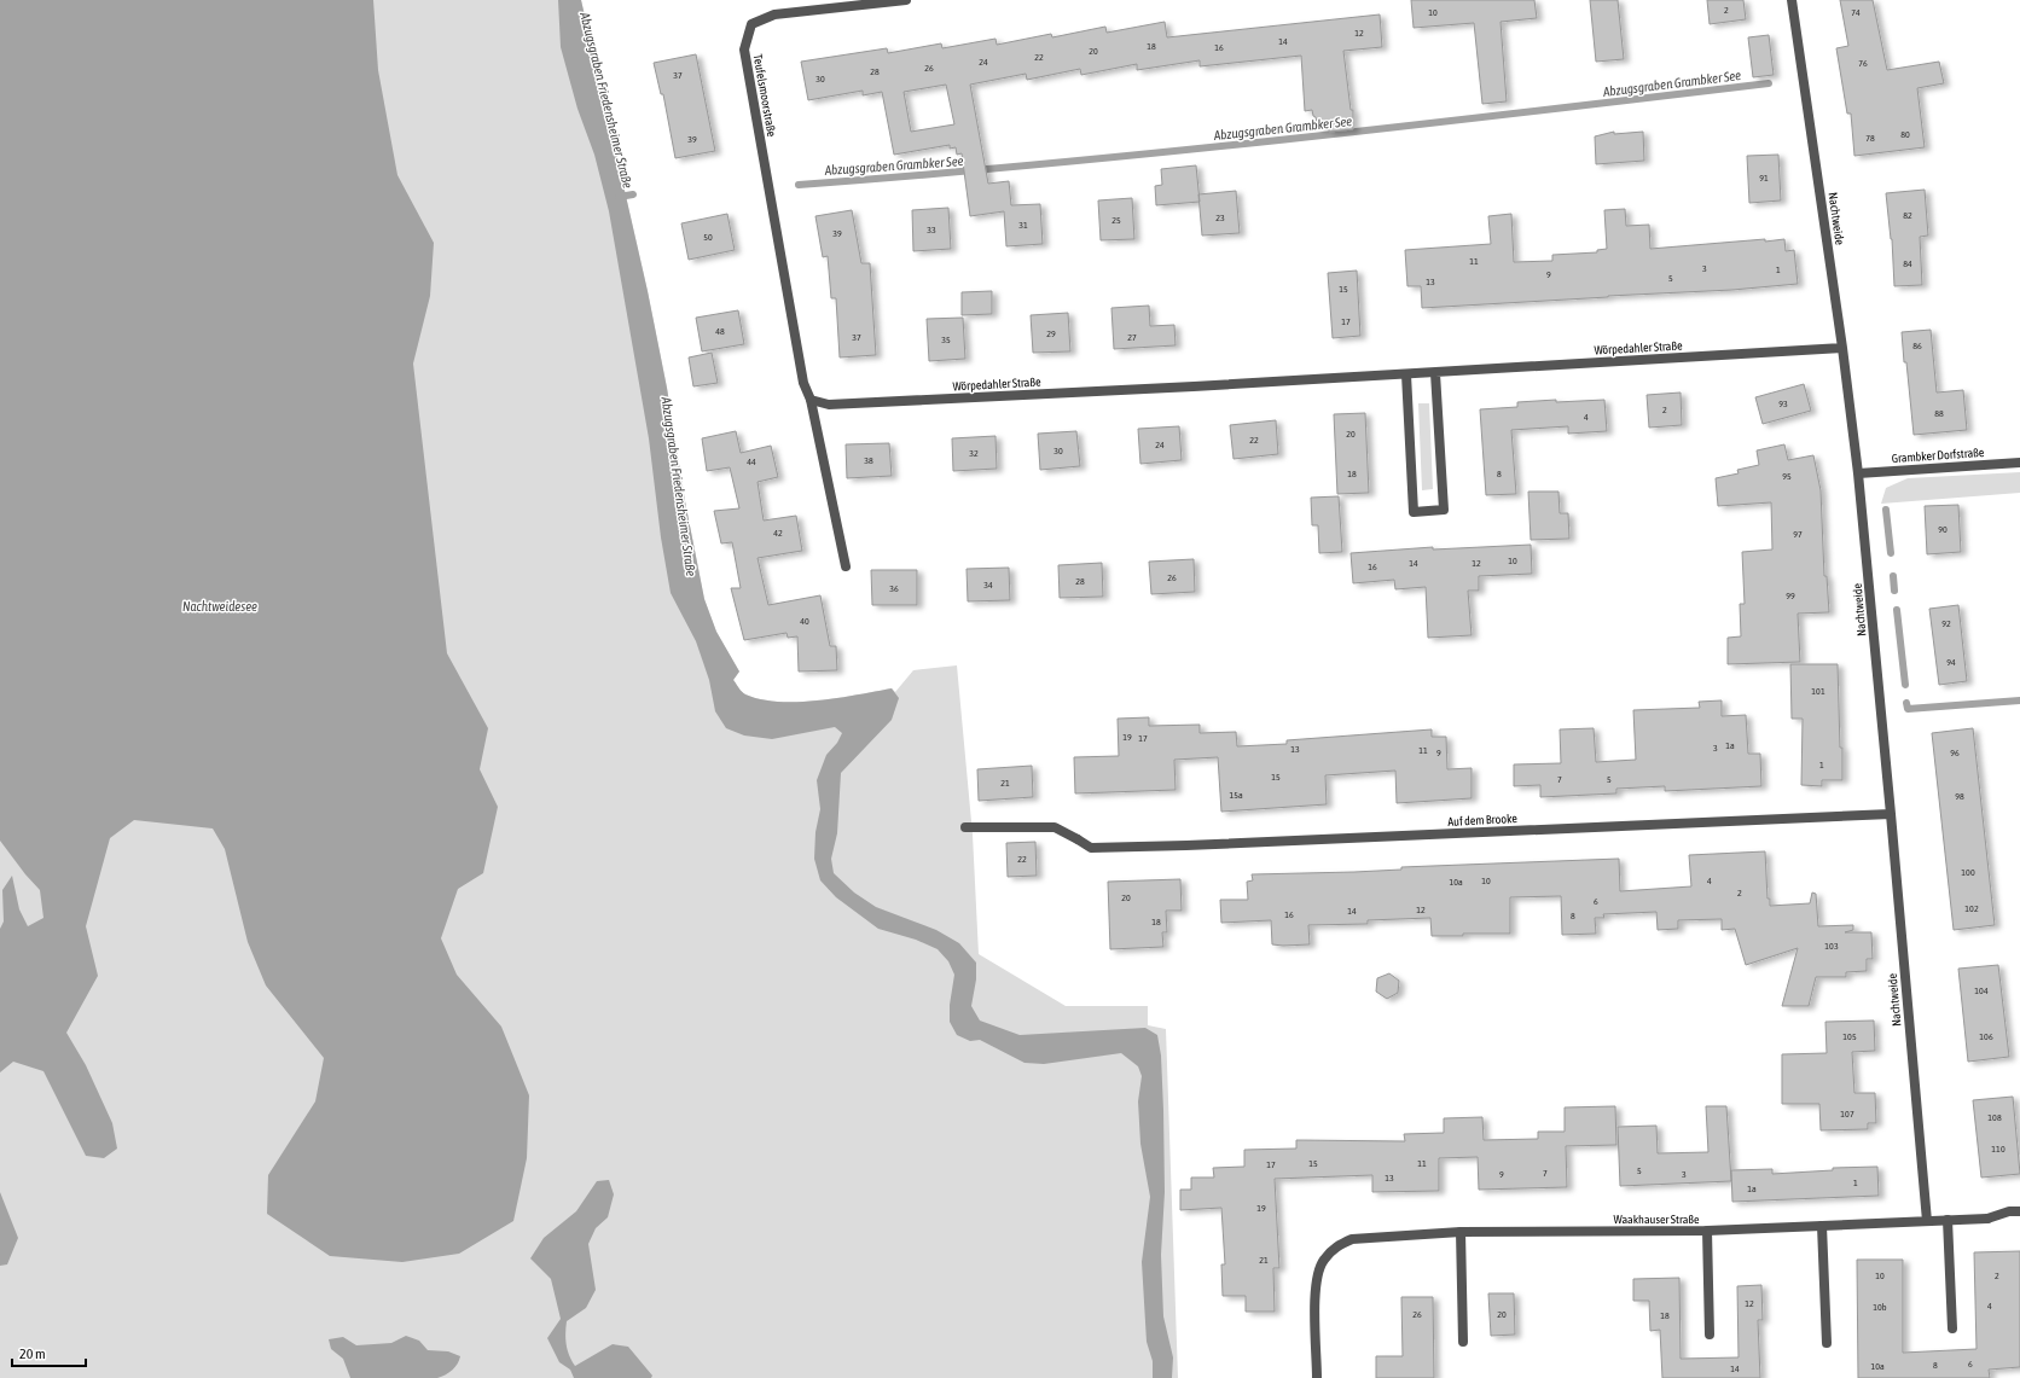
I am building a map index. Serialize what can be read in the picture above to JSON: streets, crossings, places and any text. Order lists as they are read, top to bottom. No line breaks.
{"streets":{"street":["Teufelsmoorstraße","Nachtweide","Wörpedahler Straße","Grambker Dorfstraße","Auf dem Brooke","Waakhauser Straße"]},"crossings":[["Teufelsmoorstraße","Wörpedahler Straße"],["Nachtweide","Wörpedahler Straße"],["Nachtweide","Grambker Dorfstraße"],["Nachtweide","Auf dem Brooke"],["Nachtweide","Waakhauser Straße"]],"water":["Abzugsgraben Grambker See","Abzugsgraben Friedensheimer Straße","Nachtweidesee"],"house_numbers":["2","10","74","12","14","18","16","20","22","24","76","26","28","37","30","80","78","39","91","82","23","25","31","33","39","50","11","84","3","1","9","5","13","15","17","48","29","37","27","35","86","93","2","88","4","20","22","24","30","32","38","44","18","8","95","90","42","97","10","14","12","16","26","28","34","36","99","40","92","94","101","19","17","1a","3","13","11","9","96","1","15","7","5","21","15a","98","22","100","10","4","10a","2","20","6","102","12","14","16","8","18","103","104","105","106","107","108","110","15","11","17","5","7","9","3","13","1","1a","19","21","10","2","12","4","10b","26","20","18","6","8","10a","14"],"scale_bar":"20 m"}
